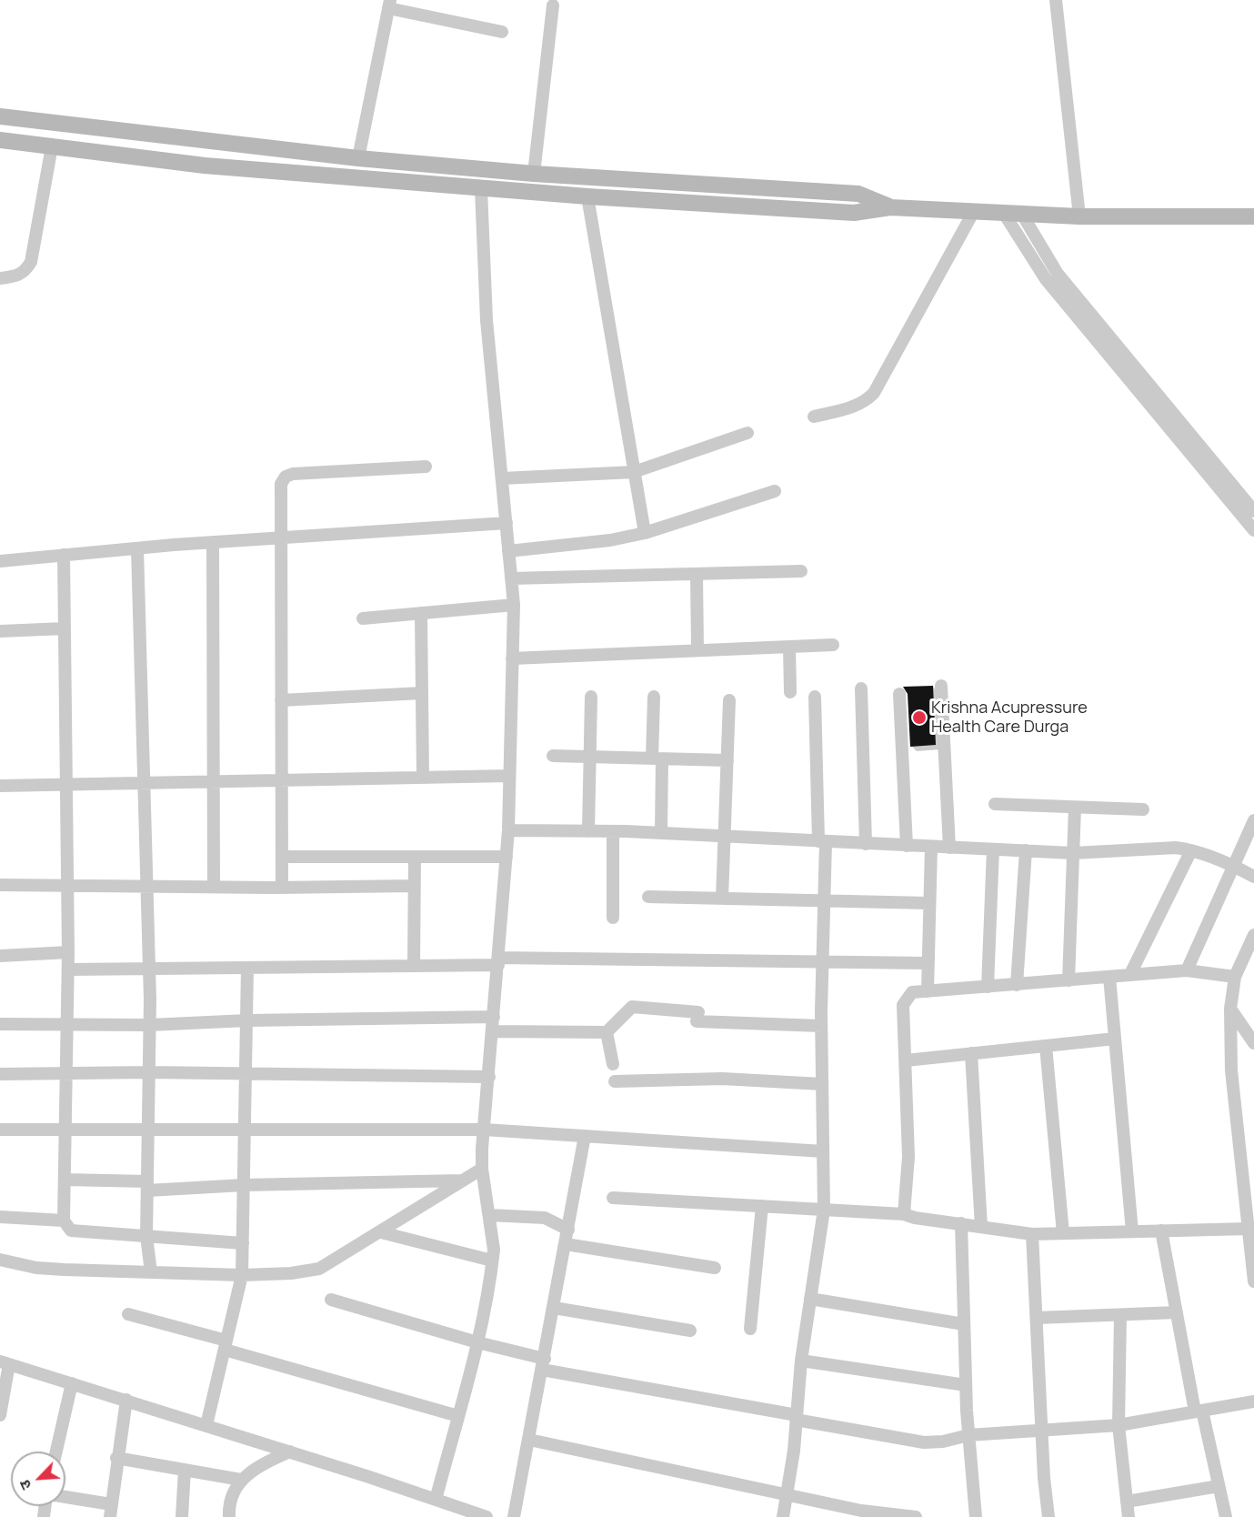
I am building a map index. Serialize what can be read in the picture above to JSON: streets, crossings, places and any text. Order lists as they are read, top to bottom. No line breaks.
{"places":["Krishna Acupressure Health Care Durga"],"north":"bottom left"}
